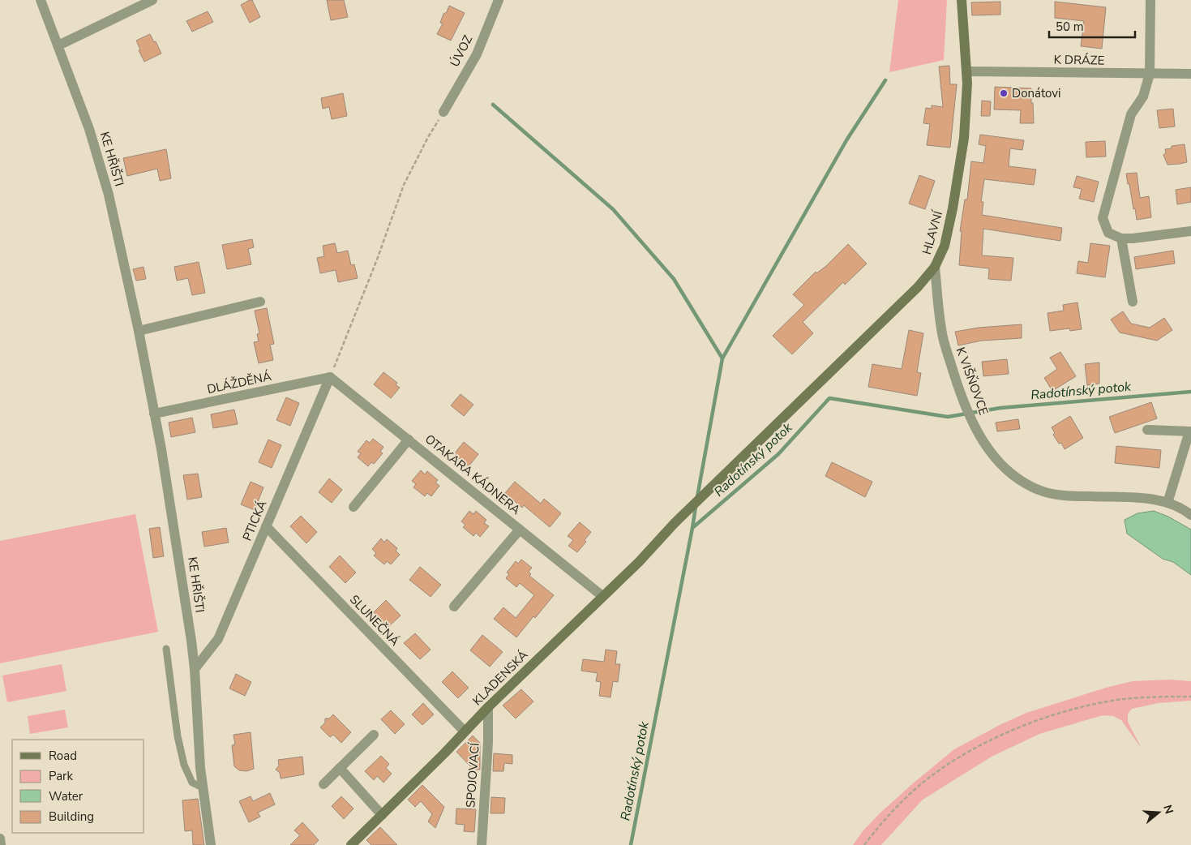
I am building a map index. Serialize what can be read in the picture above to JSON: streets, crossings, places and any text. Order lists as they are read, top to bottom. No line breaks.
{"streets":{"main road":["HLAVNÍ","KLADENSKÁ"],"street":["ÚVOZ","K DRÁZE","KE HŘIŠTI","K VIŠŇOVCE","DLÁŽDĚNÁ","OTAKARA KÁDNERA","PTICKÁ","SLUNEČNÁ","SPOJOVACÍ"]},"crossings":[["K DRÁZE","HLAVNÍ"],["KE HŘIŠTI","DLÁŽDĚNÁ"],["KE HŘIŠTI","PTICKÁ"],["HLAVNÍ","K VIŠŇOVCE"],["HLAVNÍ","KLADENSKÁ"],["DLÁŽDĚNÁ","OTAKARA KÁDNERA"],["DLÁŽDĚNÁ","PTICKÁ"],["OTAKARA KÁDNERA","PTICKÁ"],["OTAKARA KÁDNERA","KLADENSKÁ"],["PTICKÁ","SLUNEČNÁ"],["SLUNEČNÁ","KLADENSKÁ"],["KLADENSKÁ","SPOJOVACÍ"]],"water":["Radotínský potok"],"places":["Donátovi"],"legend":["Road","Park","Water","Building"],"scale_bar":"50 m","north":"right"}
